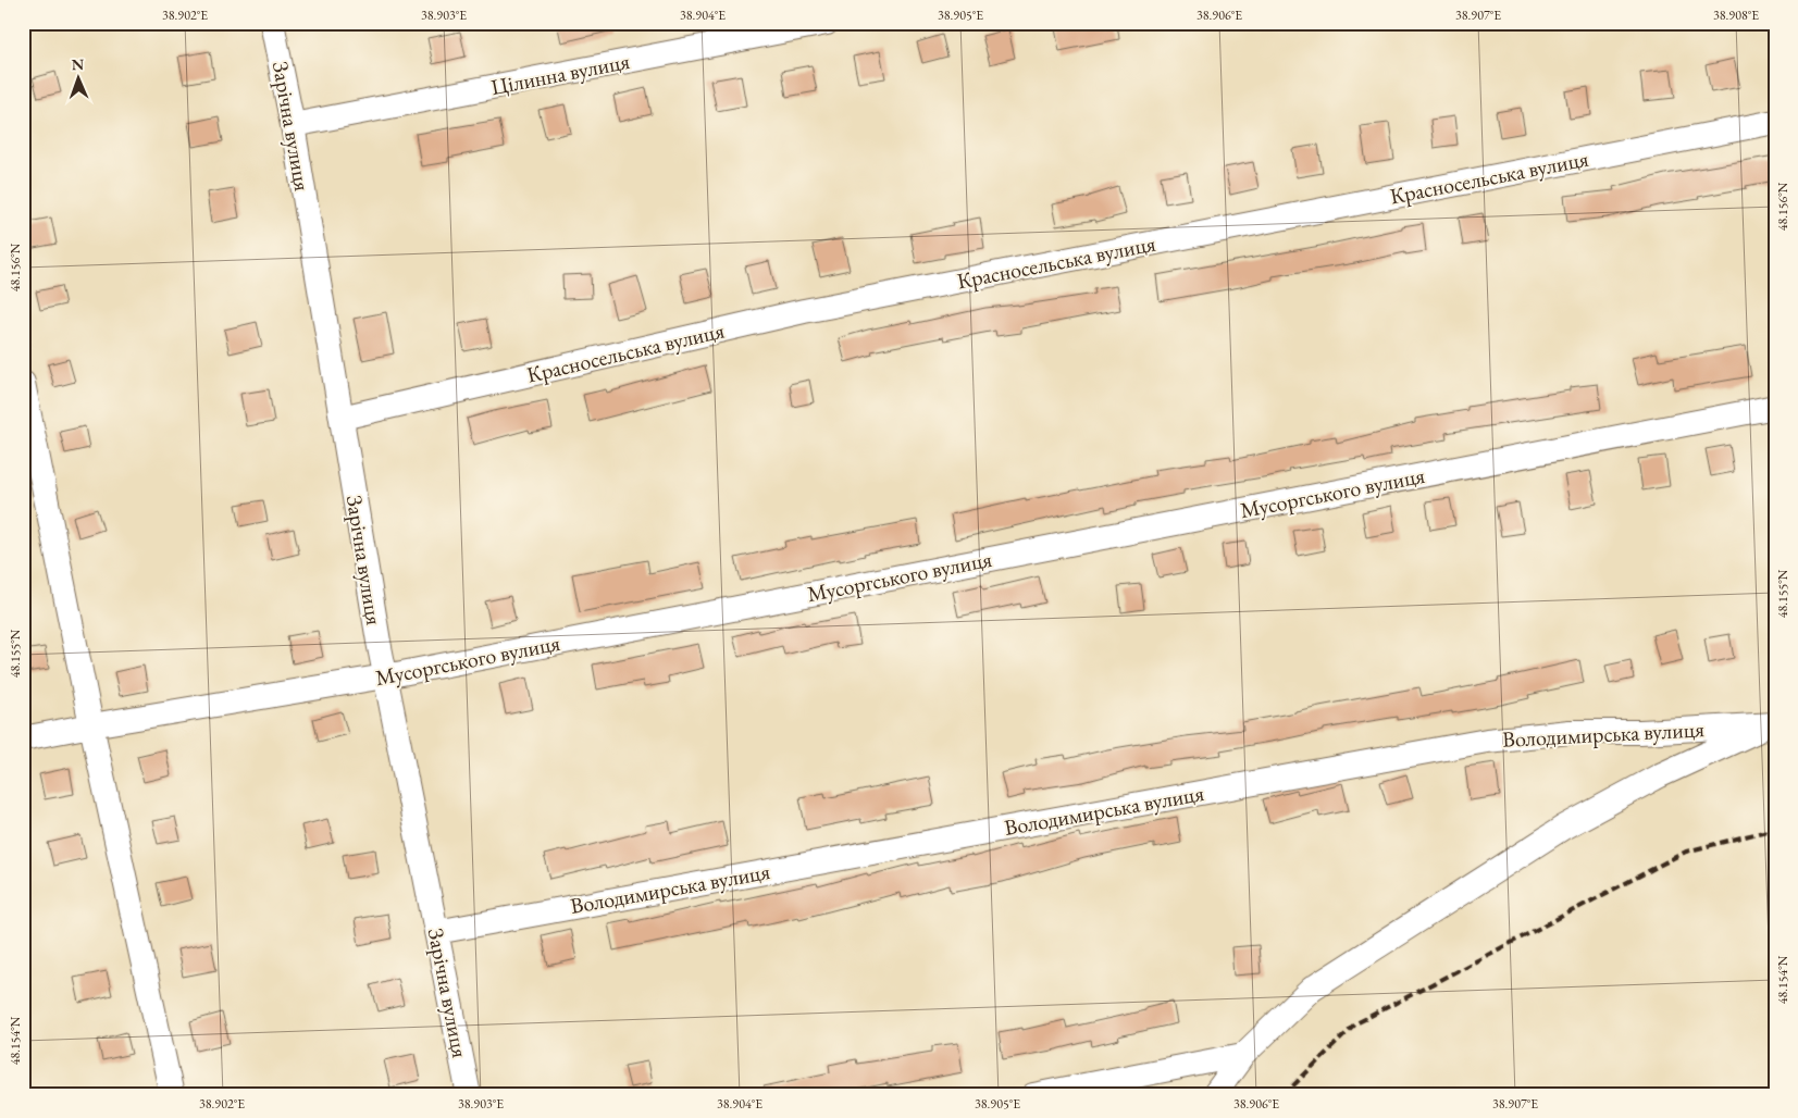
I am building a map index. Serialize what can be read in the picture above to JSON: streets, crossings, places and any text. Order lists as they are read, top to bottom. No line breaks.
{"streets":{"street":["Цілинна вулиця","Зарічна вулиця","Красносельська вулиця","Мусоргського вулиця","Володимирська вулиця"]},"crossings":[["Цілинна вулиця","Зарічна вулиця"],["Зарічна вулиця","Красносельська вулиця"],["Зарічна вулиця","Мусоргського вулиця"],["Зарічна вулиця","Володимирська вулиця"]],"north":"top","coordinates":["38.902°E","38.903°E","38.904°E","38.905°E","38.906°E","38.907°E","38.908°E","48.156°N","48.155°N","48.154°N"]}
